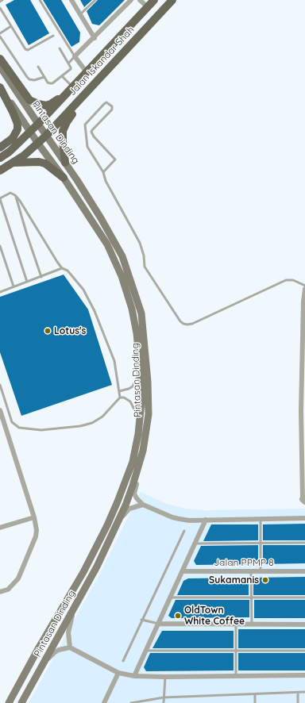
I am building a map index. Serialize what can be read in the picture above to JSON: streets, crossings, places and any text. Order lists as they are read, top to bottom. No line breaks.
{"streets":{"main road":["Jalan Iskandar Shah","Pintasan Dinding"],"street":["Jalan PPMP 8"]},"crossings":[["Jalan Iskandar Shah","Pintasan Dinding"]],"places":["Lotus's","Sukamanis","OldTown White Coffee"]}
